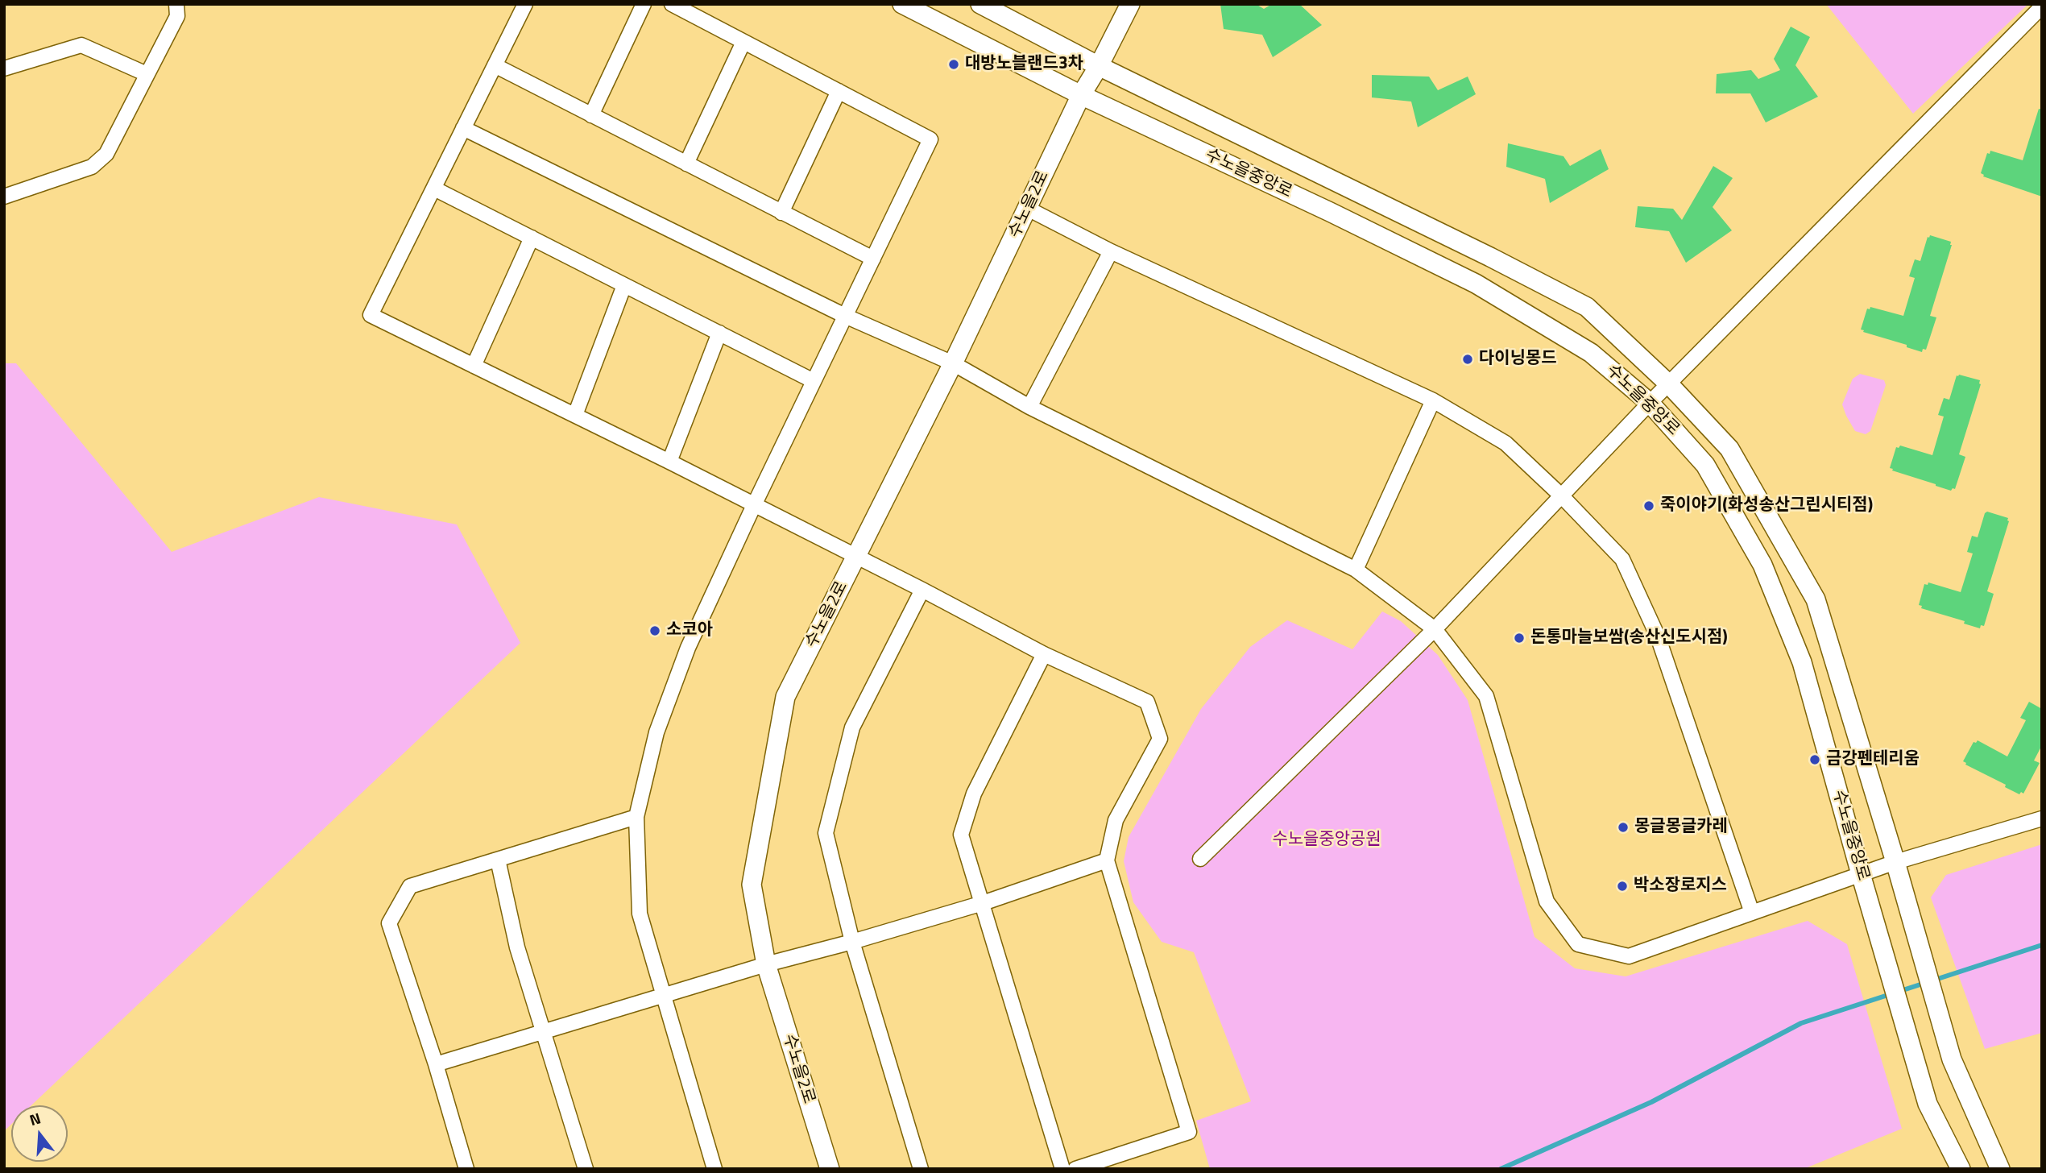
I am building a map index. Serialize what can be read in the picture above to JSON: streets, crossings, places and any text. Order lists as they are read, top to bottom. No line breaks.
{"streets":{"main road":["수노을중앙로","수노을2로"]},"crossings":[["수노을중앙로","수노을2로"]],"parks":["수노을중앙공원"],"places":["대방노블랜드3차","다이닝몽드","죽이야기(화성송산그린시티점)","소코아","돈통마늘보쌈(송산신도시점)","금강펜테리움","몽글몽글카레","박소장로지스"],"north":"top"}
